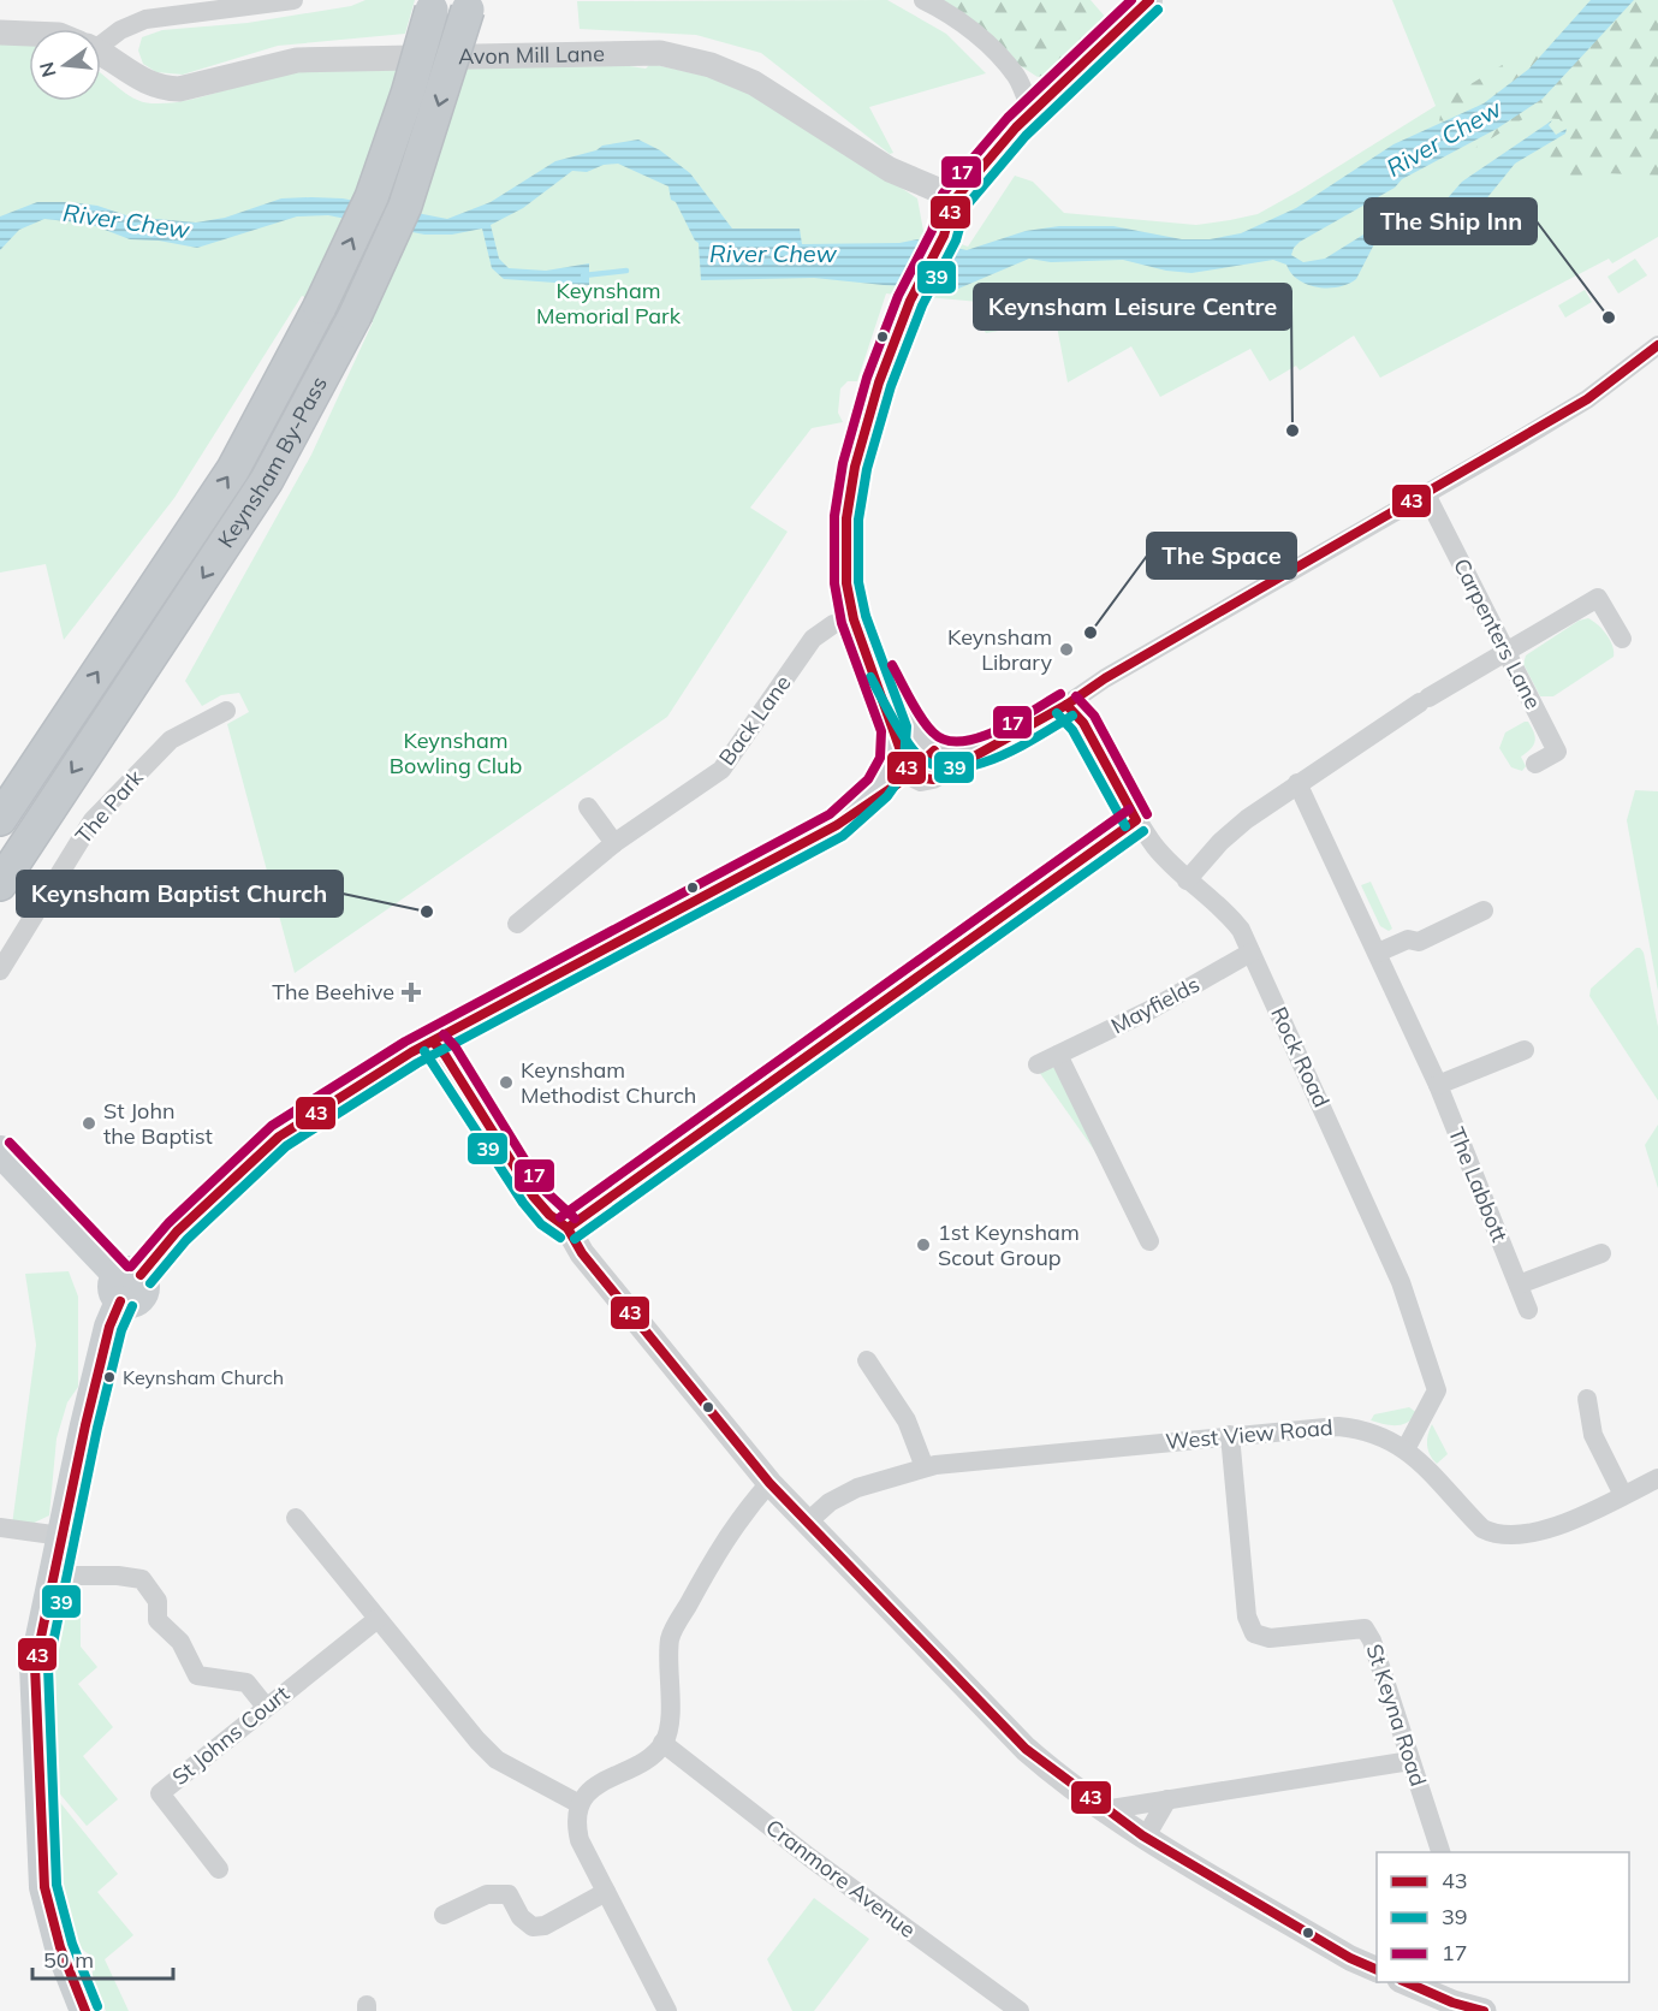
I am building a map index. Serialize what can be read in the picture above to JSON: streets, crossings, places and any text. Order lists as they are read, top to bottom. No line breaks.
{"streets":{"highway":["Keynsham By-Pass"],"street":["Avon Mill Lane","Carpenters Lane","Back Lane","The Park","Mayfields","Rock Road","The Labbott","West View Road","St Keyna Road","St Johns Court","Cranmore Avenue"]},"crossings":[["Mayfields","Rock Road"],["Rock Road","West View Road"],["West View Road","St Keyna Road"]],"water":["River Chew"],"parks":["Keynsham Memorial Park","Keynsham Bowling Club"],"places":{"other":["The Ship Inn","Keynsham Leisure Centre","The Space","Keynsham Library","Keynsham Baptist Church","Keynsham Methodist Church","St John the Baptist","1st Keynsham Scout Group","Keynsham Church"],"health":["The Beehive"]},"lines":["transit line 43","transit line 17","transit line 39"],"legend":["43","39","17"],"scale_bar":"50 m","north":"left"}
